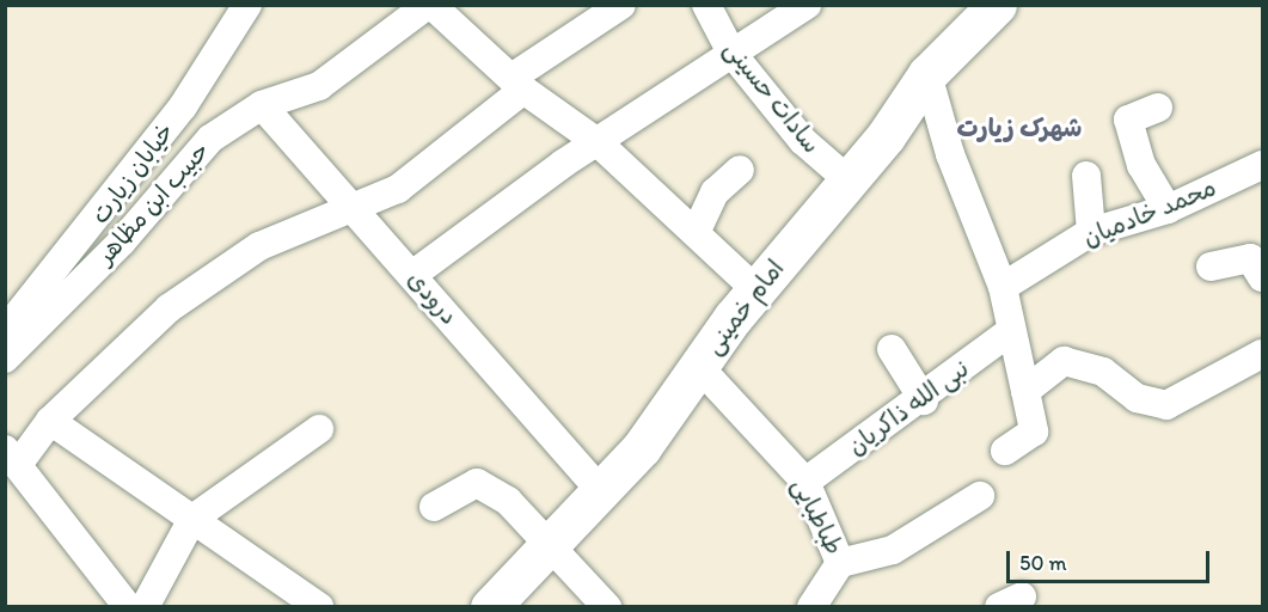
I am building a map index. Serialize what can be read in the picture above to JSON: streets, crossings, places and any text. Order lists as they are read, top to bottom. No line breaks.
{"streets":{"street":["سادات حسینی","خیابان زیارت","حبیب ابن مظاهر","محمد خادمیان","درودی","امام خمینی","نبی الله ذاکریان","طباطبایی"]},"crossings":[["سادات حسینی","امام خمینی"],["حبیب ابن مظاهر","درودی"],["درودی","امام خمینی"],["امام خمینی","طباطبایی"],["نبی الله ذاکریان","طباطبایی"]],"districts":["شهرک زیارت"],"scale_bar":"50 m"}
